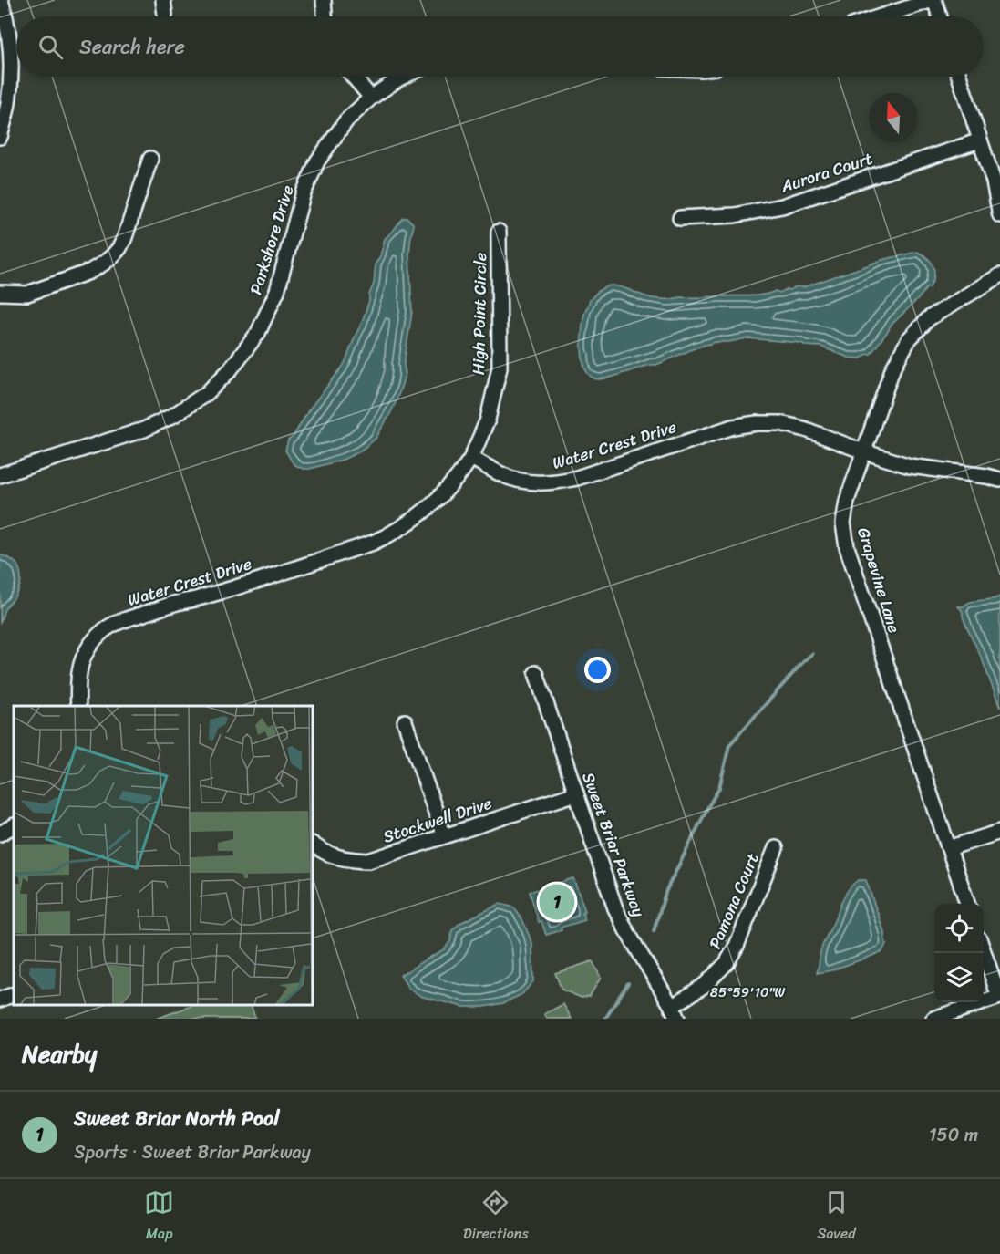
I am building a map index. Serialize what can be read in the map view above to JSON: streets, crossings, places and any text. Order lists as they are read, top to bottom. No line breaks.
{"streets":{"street":["Aurora Court","Parkshore Drive","High Point Circle","Water Crest Drive","Grapevine Lane","Stockwell Drive","Sweet Briar Parkway","Pamona Court"]},"crossings":[["High Point Circle","Water Crest Drive"],["Water Crest Drive","Grapevine Lane"],["Stockwell Drive","Sweet Briar Parkway"],["Sweet Briar Parkway","Pamona Court"]],"north":"top","page":{"search":"Search here","pins":"1","heading":"Nearby","list":[{"mark":"1","name":"Sweet Briar North Pool","note":"Sports · Sweet Briar Parkway","value":"150 m"}],"nav":["Map","Directions","Saved"]},"coordinates":["85°59'10\"W"]}
